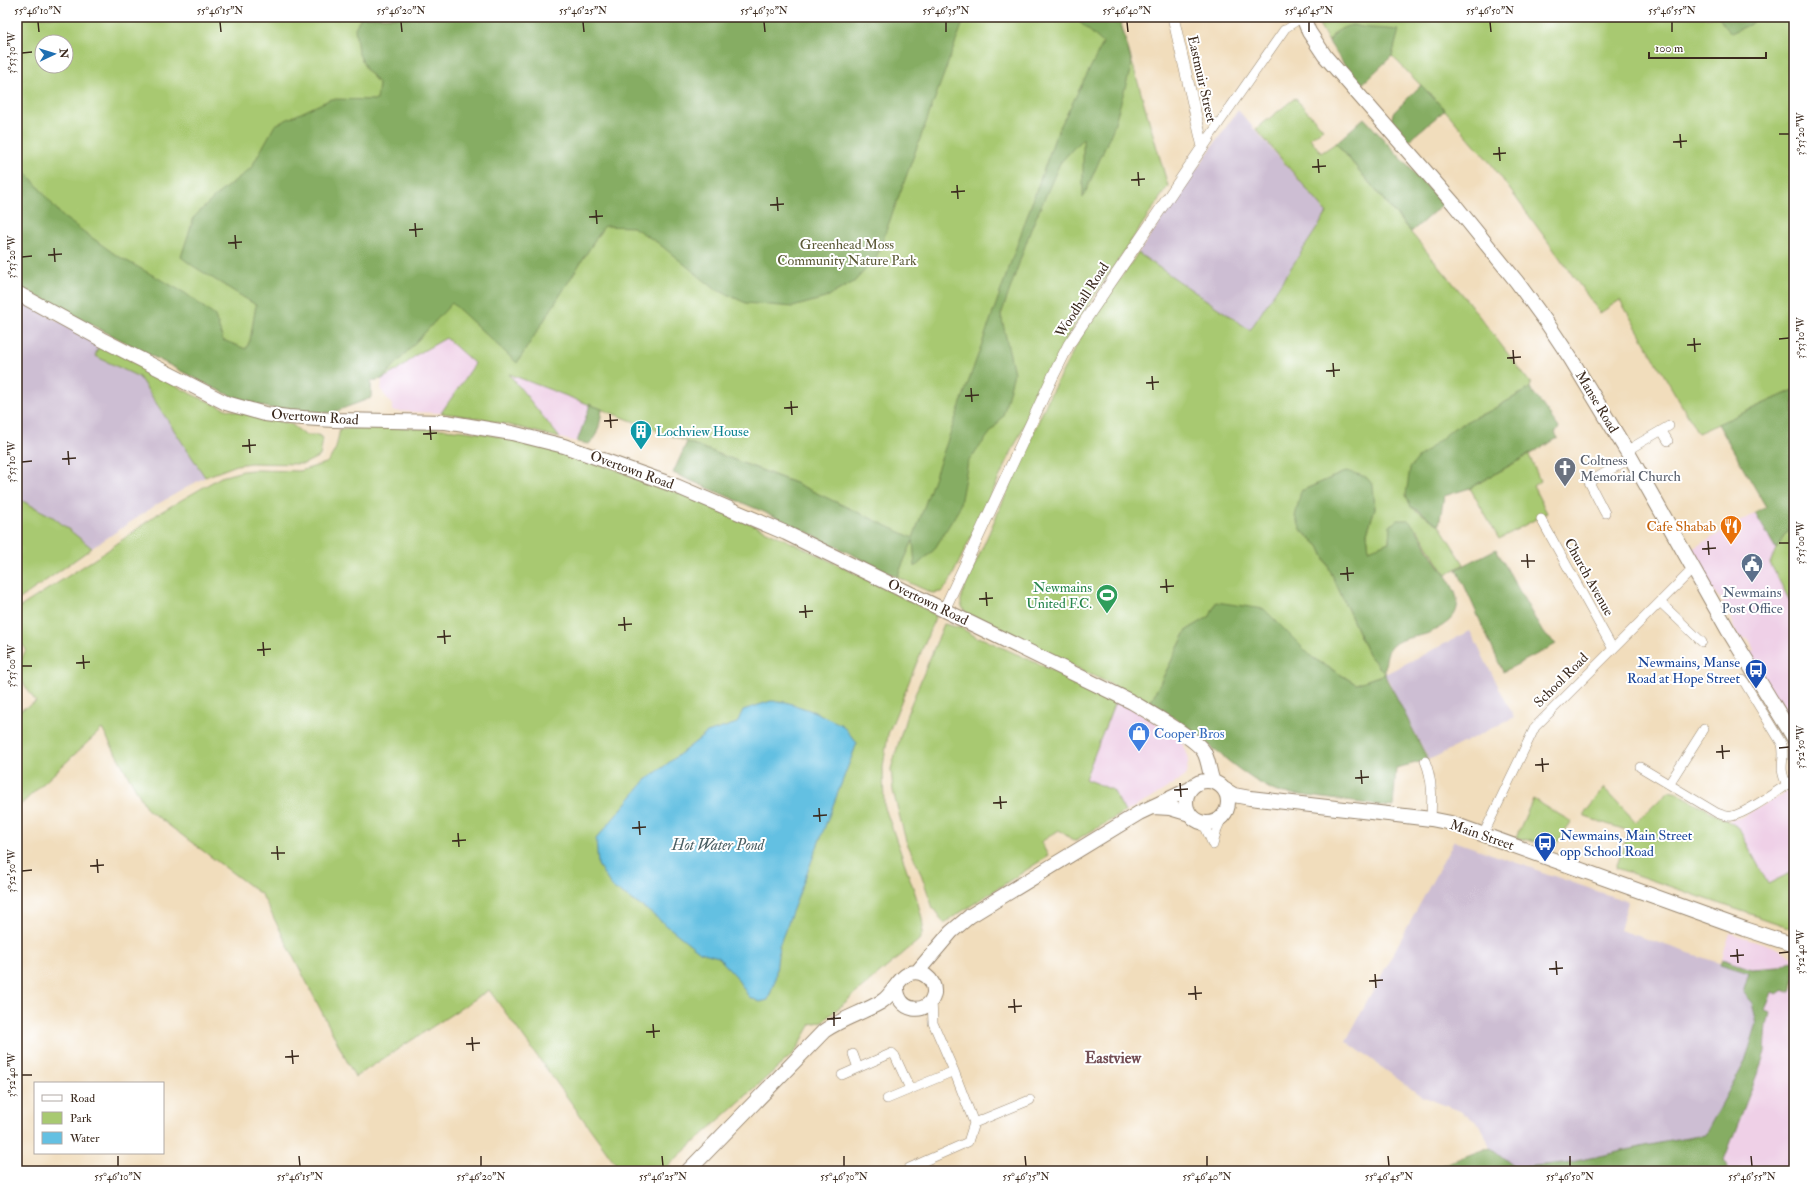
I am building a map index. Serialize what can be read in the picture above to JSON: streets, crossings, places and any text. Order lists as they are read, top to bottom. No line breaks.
{"streets":{"main road":["Manse Road","Overtown Road","Main Street"],"street":["Eastmuir Street","Woodhall Road","Church Avenue","School Road"]},"crossings":[["Eastmuir Street","Woodhall Road"],["Woodhall Road","Overtown Road"],["Manse Road","School Road"],["Overtown Road","Main Street"],["Church Avenue","School Road"],["School Road","Main Street"]],"districts":["Eastview"],"water":["Hot Water Pond"],"parks":["Greenhead Moss Community Nature Park"],"places":{"building":["Lochview House"],"church":["Coltness Memorial Church"],"restaurant":["Cafe Shabab"],"public building":["Newmains Post Office"],"sports":["Newmains United F.C."],"bus stop":["Newmains, Manse Road at Hope Street","Newmains, Main Street opp School Road"],"shop":["Cooper Bros"]},"legend":["Road","Park","Water"],"scale_bar":"100 m","north":"right","coordinates":["55°46'10\"N","55°46'15\"N","55°46'20\"N","55°46'25\"N","55°46'30\"N","55°46'35\"N","55°46'40\"N","55°46'45\"N","55°46'50\"N","55°46'55\"N","3°53'30\"W","3°53'20\"W","3°53'10\"W","3°53'00\"W","3°52'50\"W","3°52'40\"W"]}
